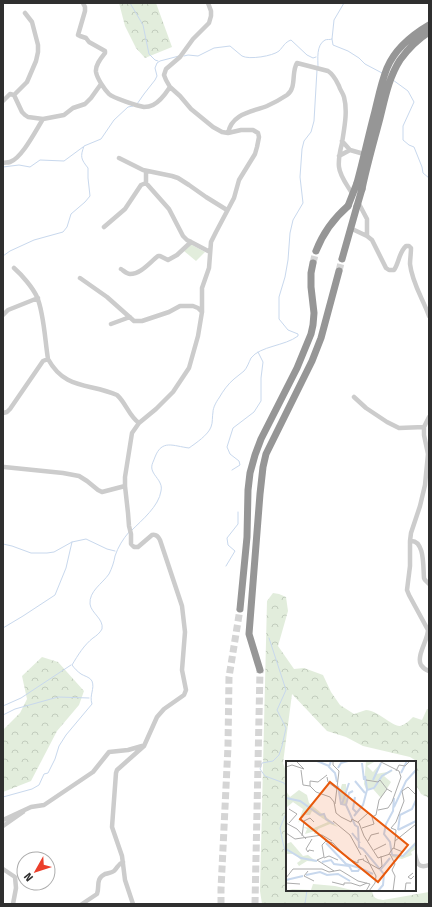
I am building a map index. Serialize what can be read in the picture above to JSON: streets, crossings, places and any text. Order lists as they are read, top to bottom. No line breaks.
{"north":"bottom left"}
